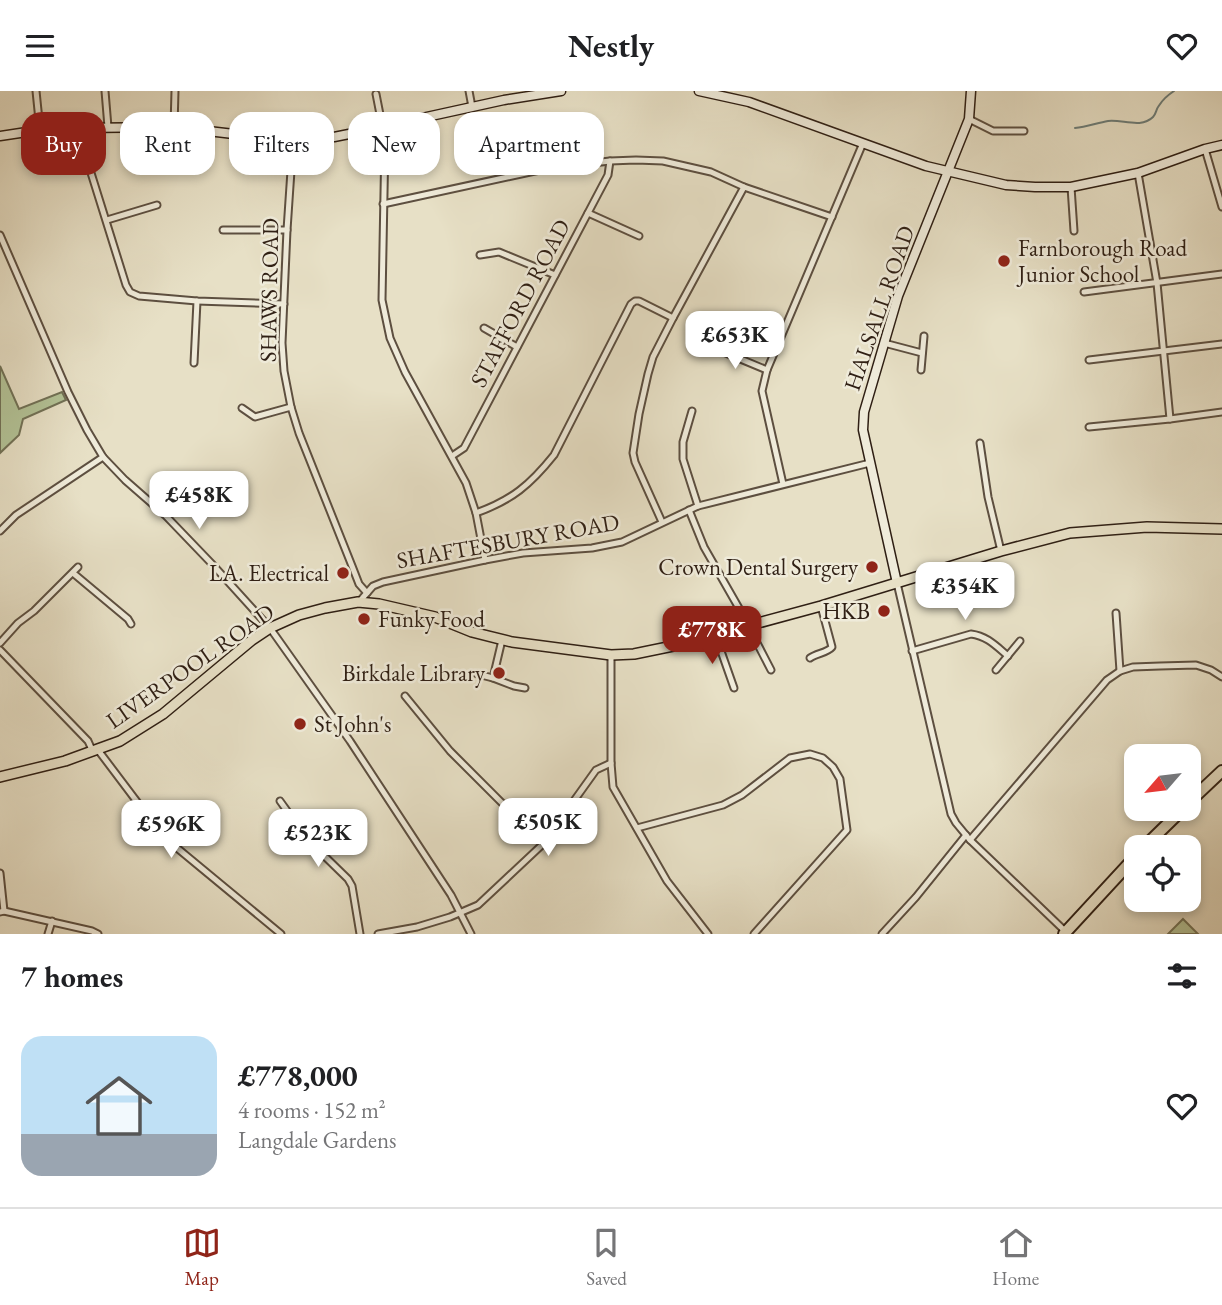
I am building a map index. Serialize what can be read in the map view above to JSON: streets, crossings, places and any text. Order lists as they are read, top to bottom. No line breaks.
{"streets":{"main road":["LIVERPOOL ROAD"],"street":["SHAWS ROAD","STAFFORD ROAD","HALSALL ROAD","SHAFTESBURY ROAD"]},"crossings":[["SHAWS ROAD","SHAFTESBURY ROAD"],["HALSALL ROAD","SHAFTESBURY ROAD"],["HALSALL ROAD","LIVERPOOL ROAD"],["SHAFTESBURY ROAD","LIVERPOOL ROAD"]],"places":["Farnborough Road Junior School","Crown Dental Surgery","LA. Electrical","HKB","Funky Food","Birkdale Library","St John's"],"north":"bottom left","page":{"header":"Nestly","chip":["Buy","Rent","Filters","New","Apartment"],"price":["£653K","£458K","£354K","£778K","£505K","£596K","£523K"],"heading":"7 homes","list":[{"name":"£778,000","note":"4 rooms · 152 m² · Langdale Gardens"}],"tabs":["Map","Saved","Home"]}}
